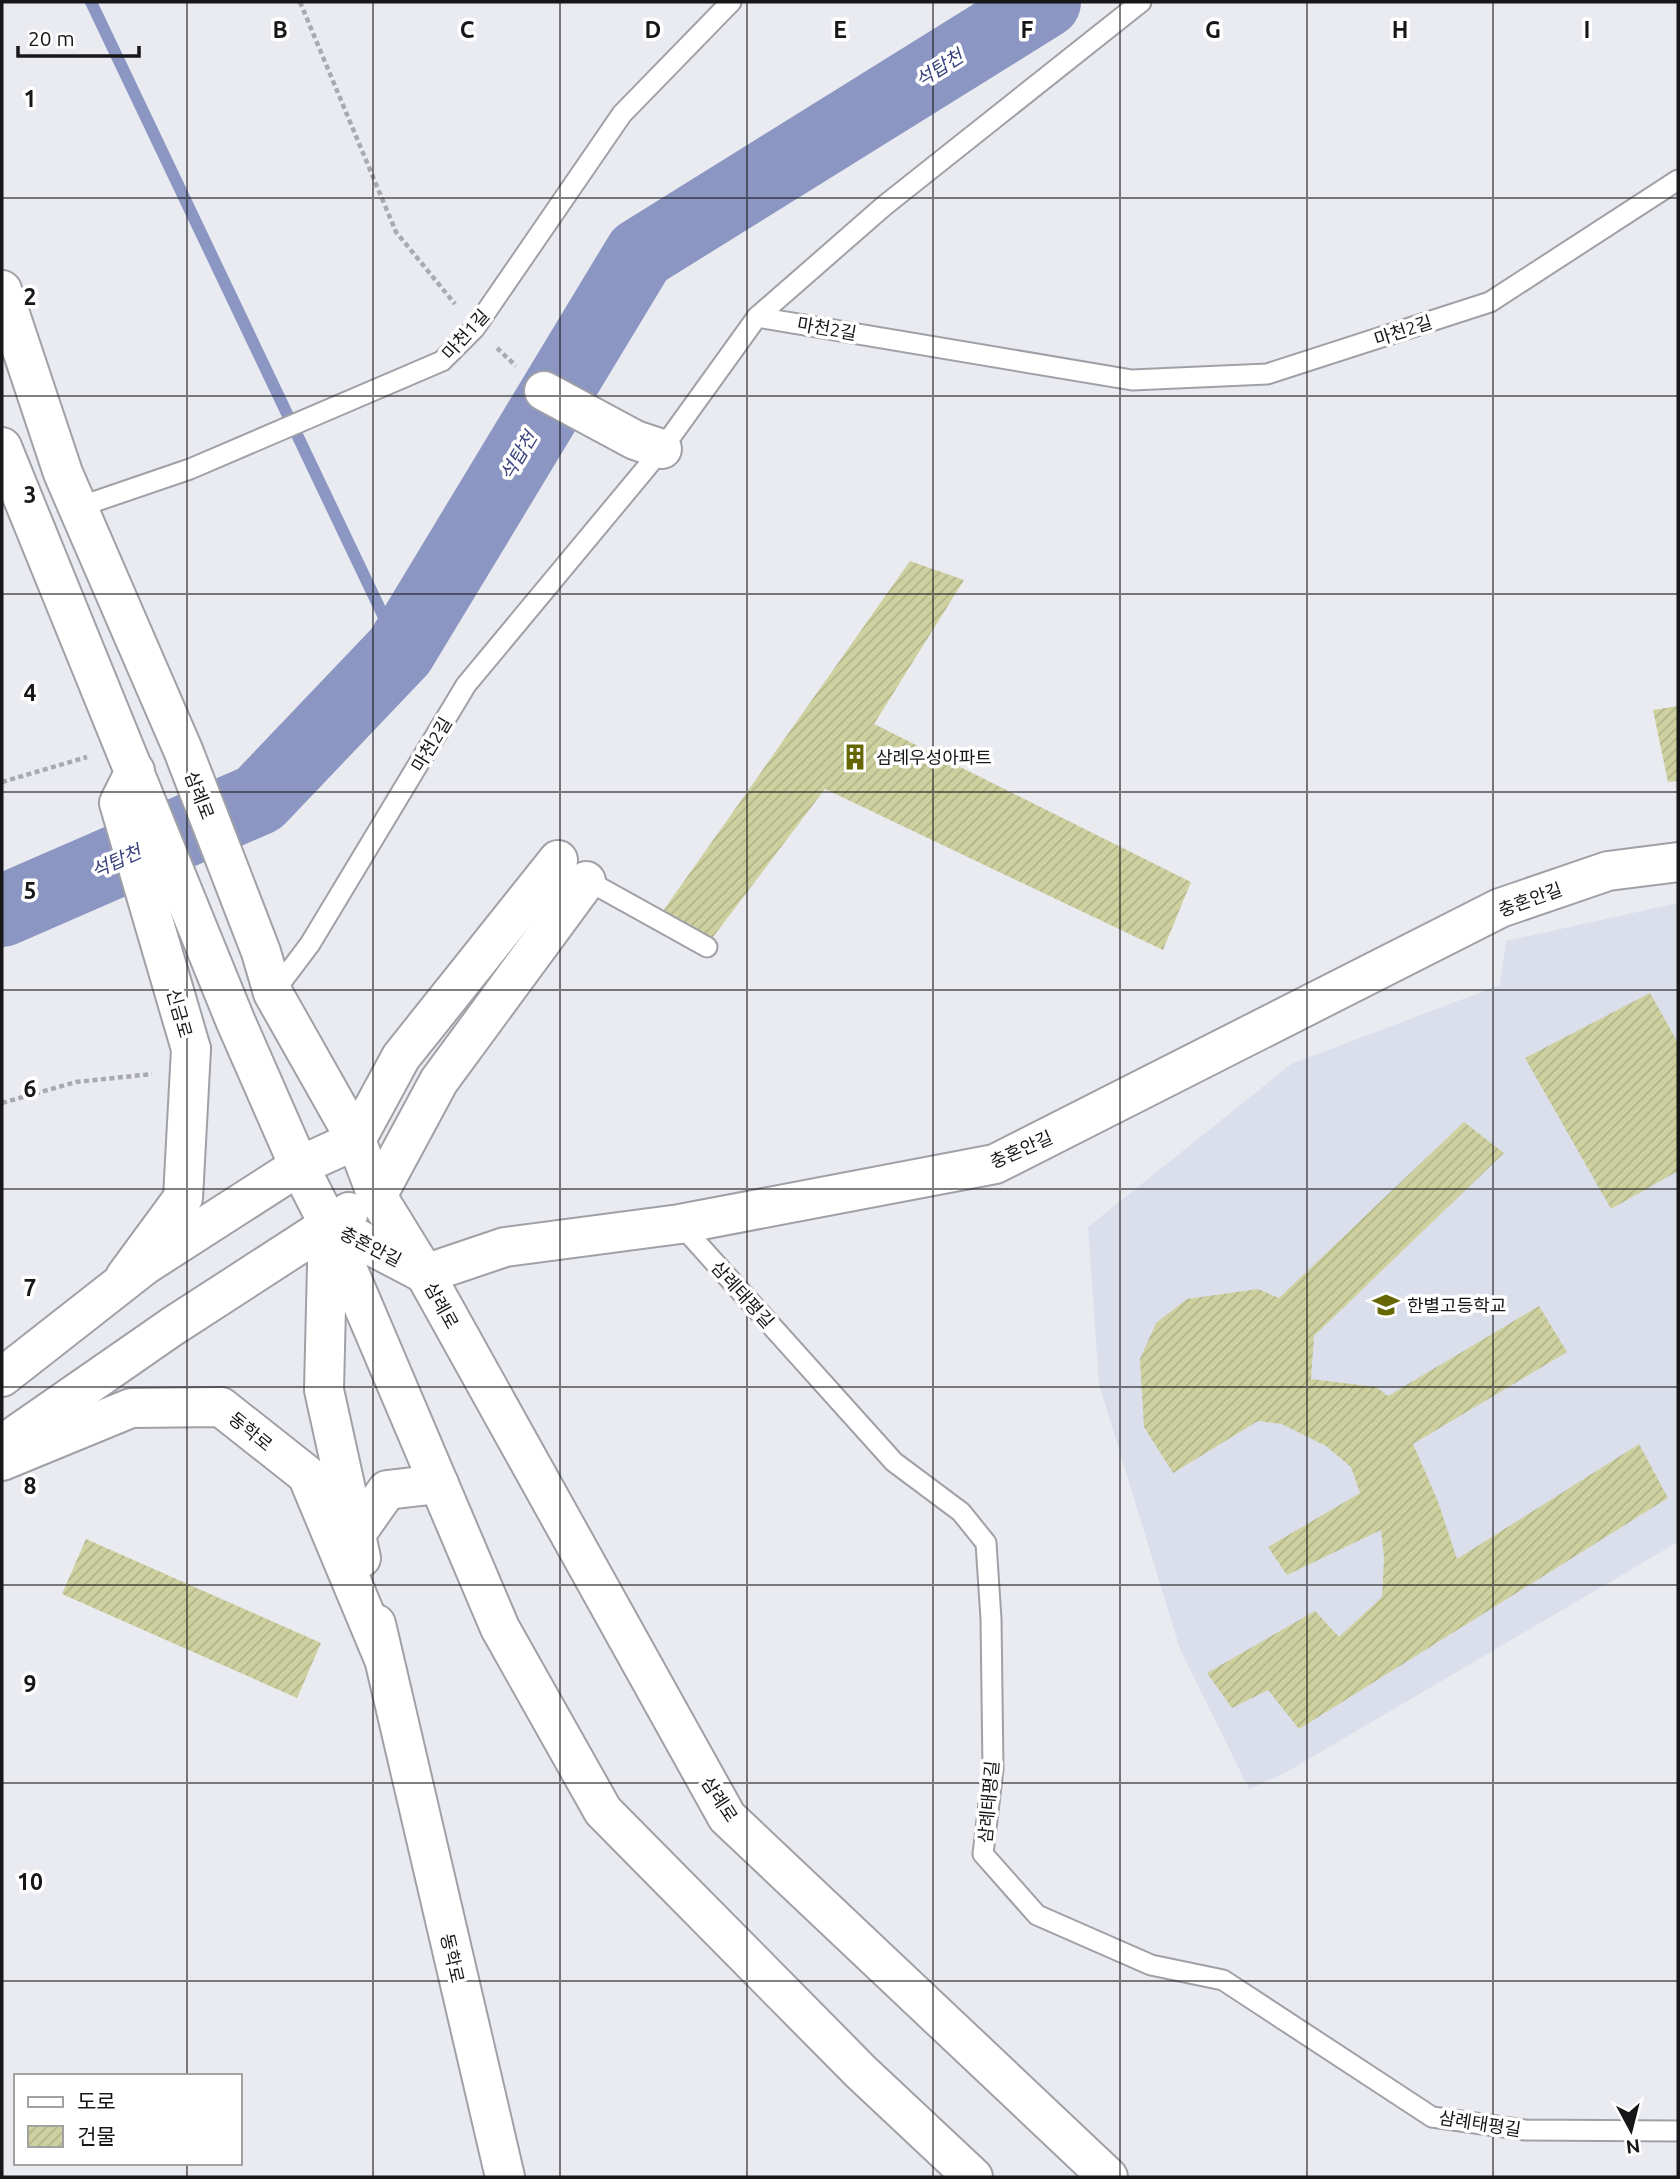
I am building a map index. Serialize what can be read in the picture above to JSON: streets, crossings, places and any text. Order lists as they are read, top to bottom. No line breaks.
{"streets":{"street":["삼례로","충혼안길","신금로","동학로"],"lane":["마천2길","마천1길","삼례태평길"]},"crossings":[["마천2길","삼례로"],["마천1길","삼례로"],["삼례로","충혼안길"],["삼례로","신금로"],["충혼안길","삼례태평길"],["충혼안길","동학로"]],"water":["석탑천"],"places":{"building":["삼례우성아파트"],"school or university":["한별고등학교"]},"legend":["도로","건물"],"scale_bar":"20 m","north":"bottom","grid":{"columns":["B","C","D","E","F","G","H","I"],"rows":["1","2","3","4","5","6","7","8","9","10"]}}
